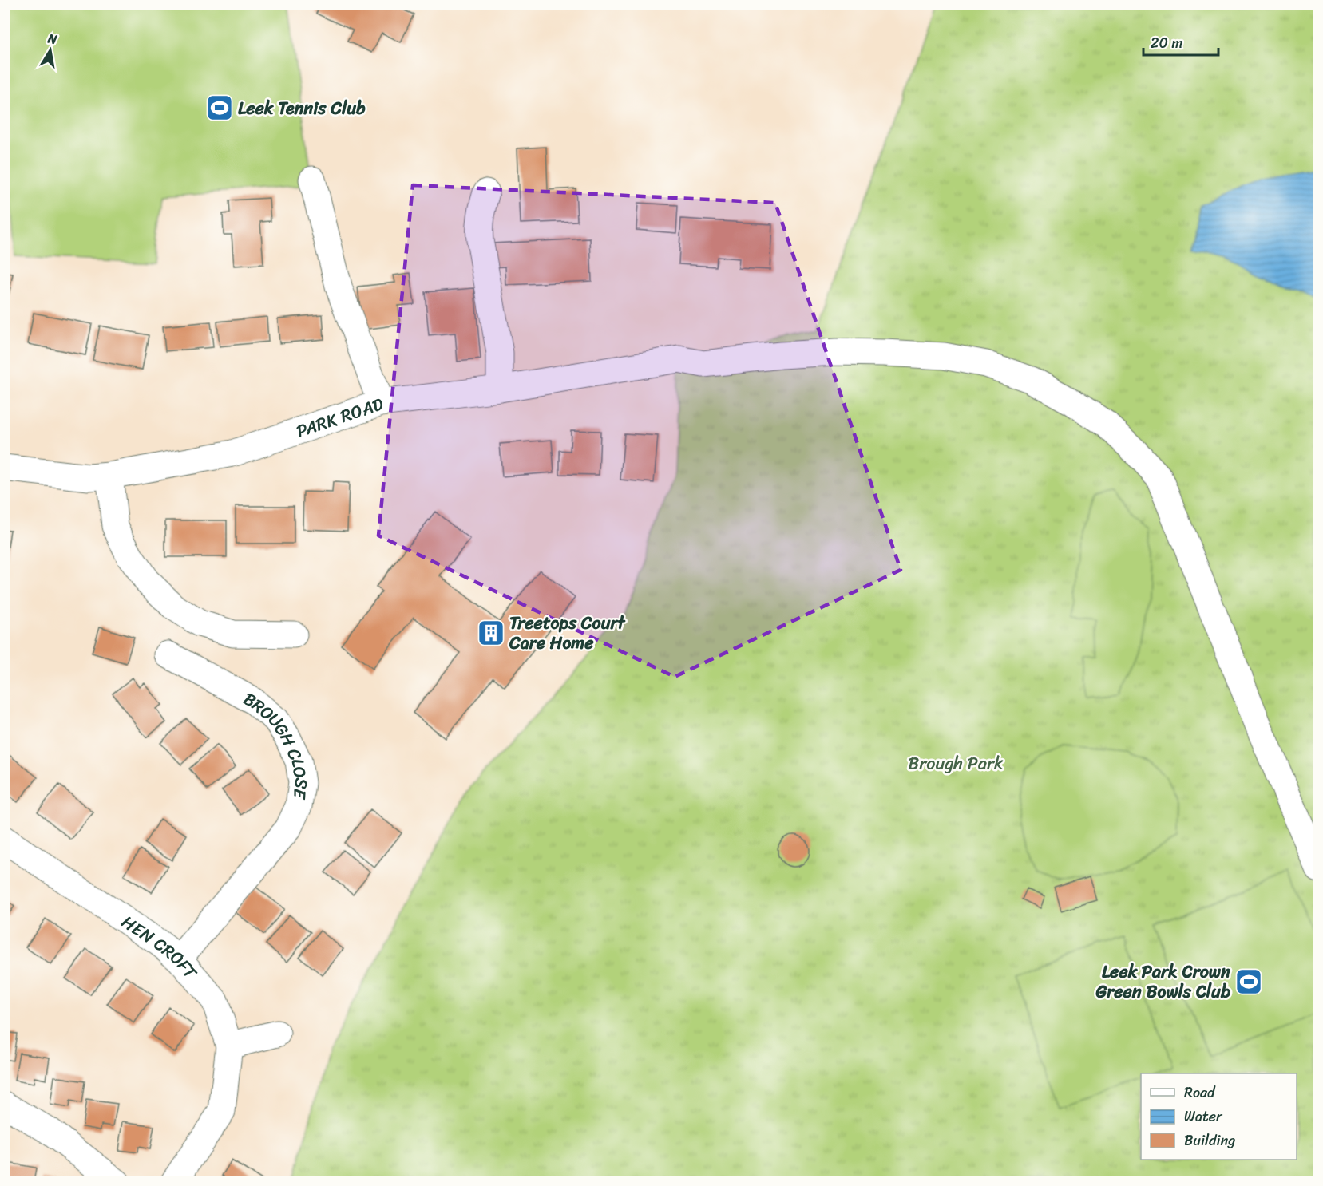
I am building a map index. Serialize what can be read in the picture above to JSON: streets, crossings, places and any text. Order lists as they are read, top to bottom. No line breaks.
{"streets":{"street":["PARK ROAD","BROUGH CLOSE","HEN CROFT"]},"crossings":[["BROUGH CLOSE","HEN CROFT"]],"parks":["Brough Park"],"places":{"sports":["Leek Tennis Club","Leek Park Crown Green Bowls Club"],"building":["Treetops Court Care Home"]},"legend":["Road","Water","Building"],"scale_bar":"20 m","north":"top"}
